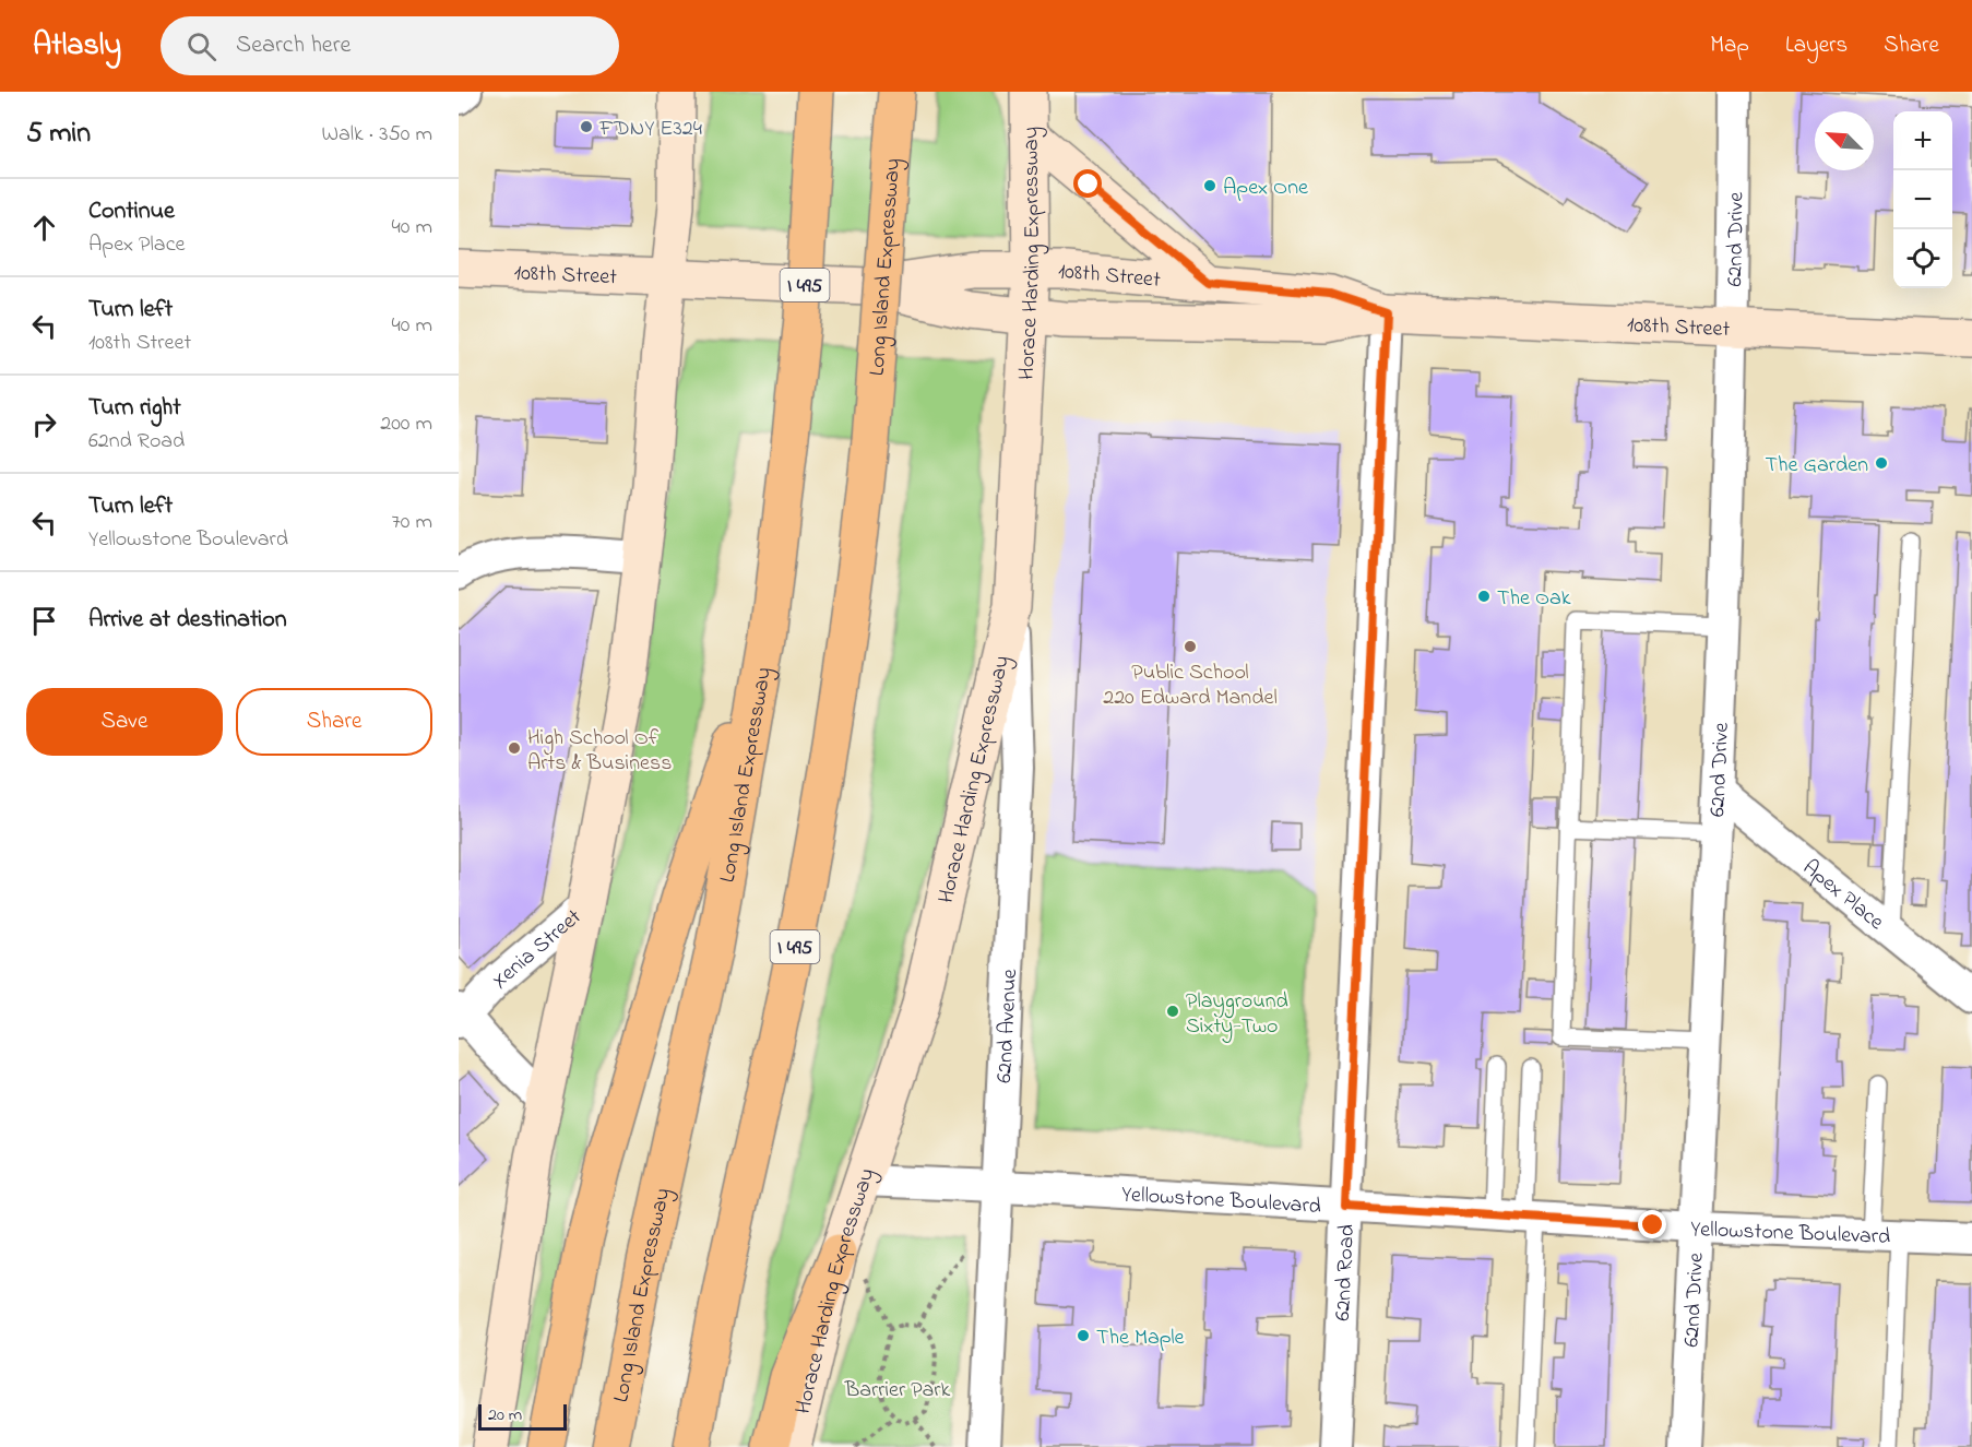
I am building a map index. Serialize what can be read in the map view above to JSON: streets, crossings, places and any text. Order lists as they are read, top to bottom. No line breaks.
{"streets":{"highway":["Long Island Expressway","I 495"],"main road":["Horace Harding Expressway","108th Street"],"street":["62nd Drive","Apex Place","Xenia Street","62nd Avenue","Yellowstone Boulevard","62nd Road"]},"crossings":[["62nd Drive","108th Street"],["62nd Drive","Apex Place"],["62nd Drive","Yellowstone Boulevard"],["Horace Harding Expressway","108th Street"],["Horace Harding Expressway","62nd Avenue"],["Horace Harding Expressway","Yellowstone Boulevard"],["108th Street","62nd Road"],["62nd Avenue","Yellowstone Boulevard"],["Yellowstone Boulevard","62nd Road"]],"parks":["Barrier Park"],"places":["FDNY E324","Apex One","The Garden","The Oak","Public School 220 Edward Mandel","High School Of Arts & Business","Playground Sixty-Two","The Maple"],"scale_bar":"20 m","north":"top left","page":{"header":"Atlasly","search":"Search here","nav":["Map","Layers","Share"],"heading":["5 min","Walk · 350 m"],"map_buttons":["+","−"],"list":[["Continue","Apex Place","40 m"],["Turn left","108th Street","40 m"],["Turn right","62nd Road","200 m"],["Turn left","Yellowstone Boulevard","70 m"],"Arrive at destination"],"buttons":["Save","Share"],"scale":"20 m"}}
